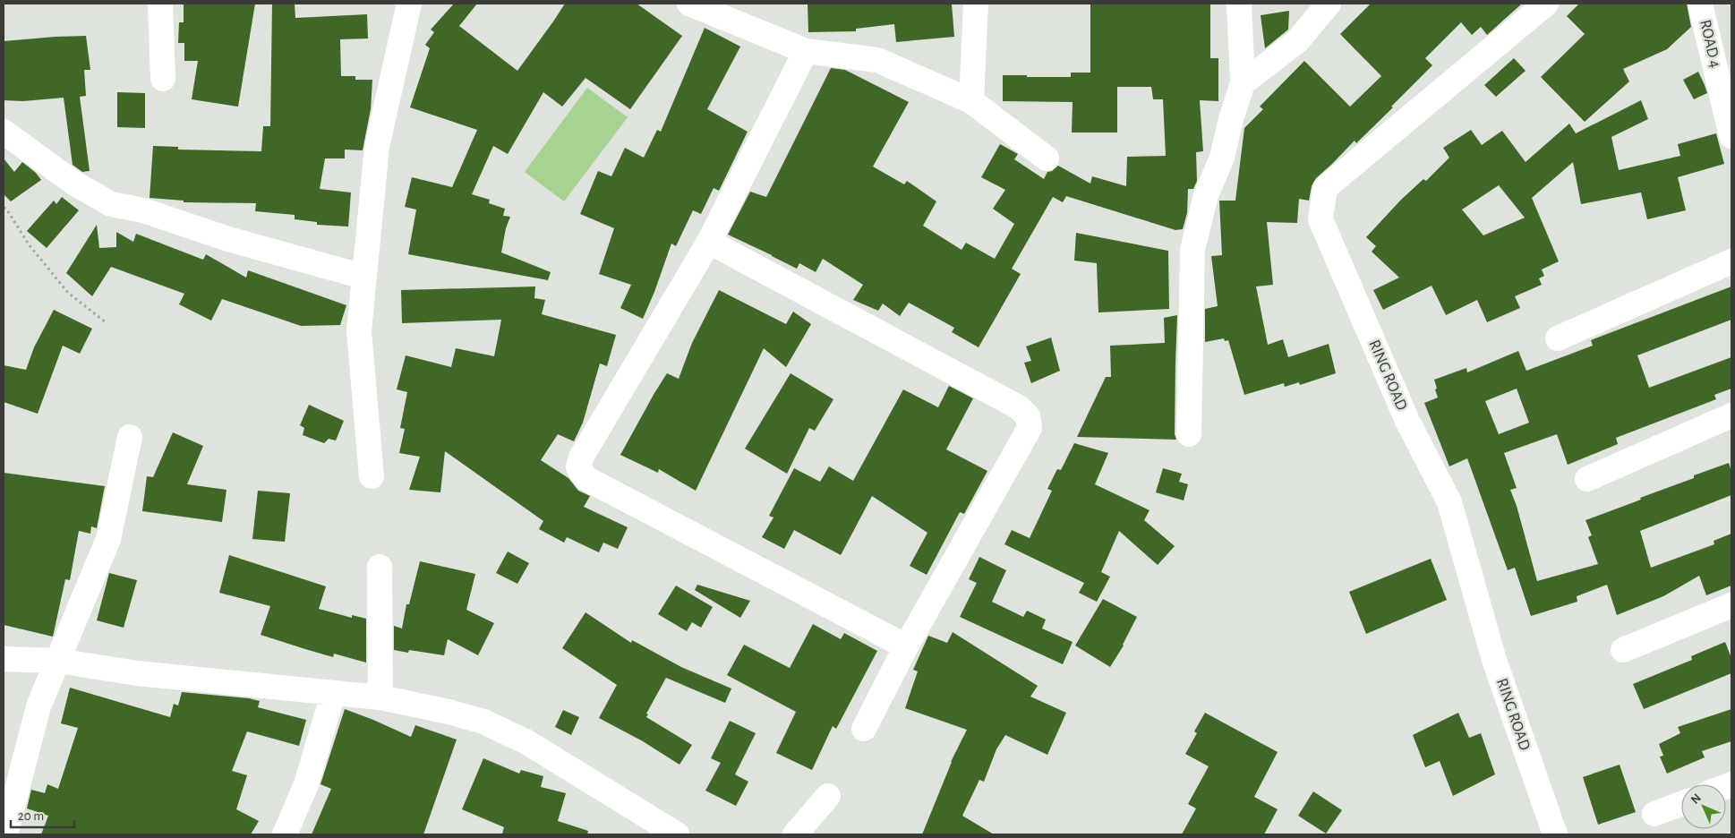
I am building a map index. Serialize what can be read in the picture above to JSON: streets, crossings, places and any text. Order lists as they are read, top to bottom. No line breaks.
{"streets":{"street":["ROAD 4","RING ROAD"]},"scale_bar":"20 m","north":"top left"}
